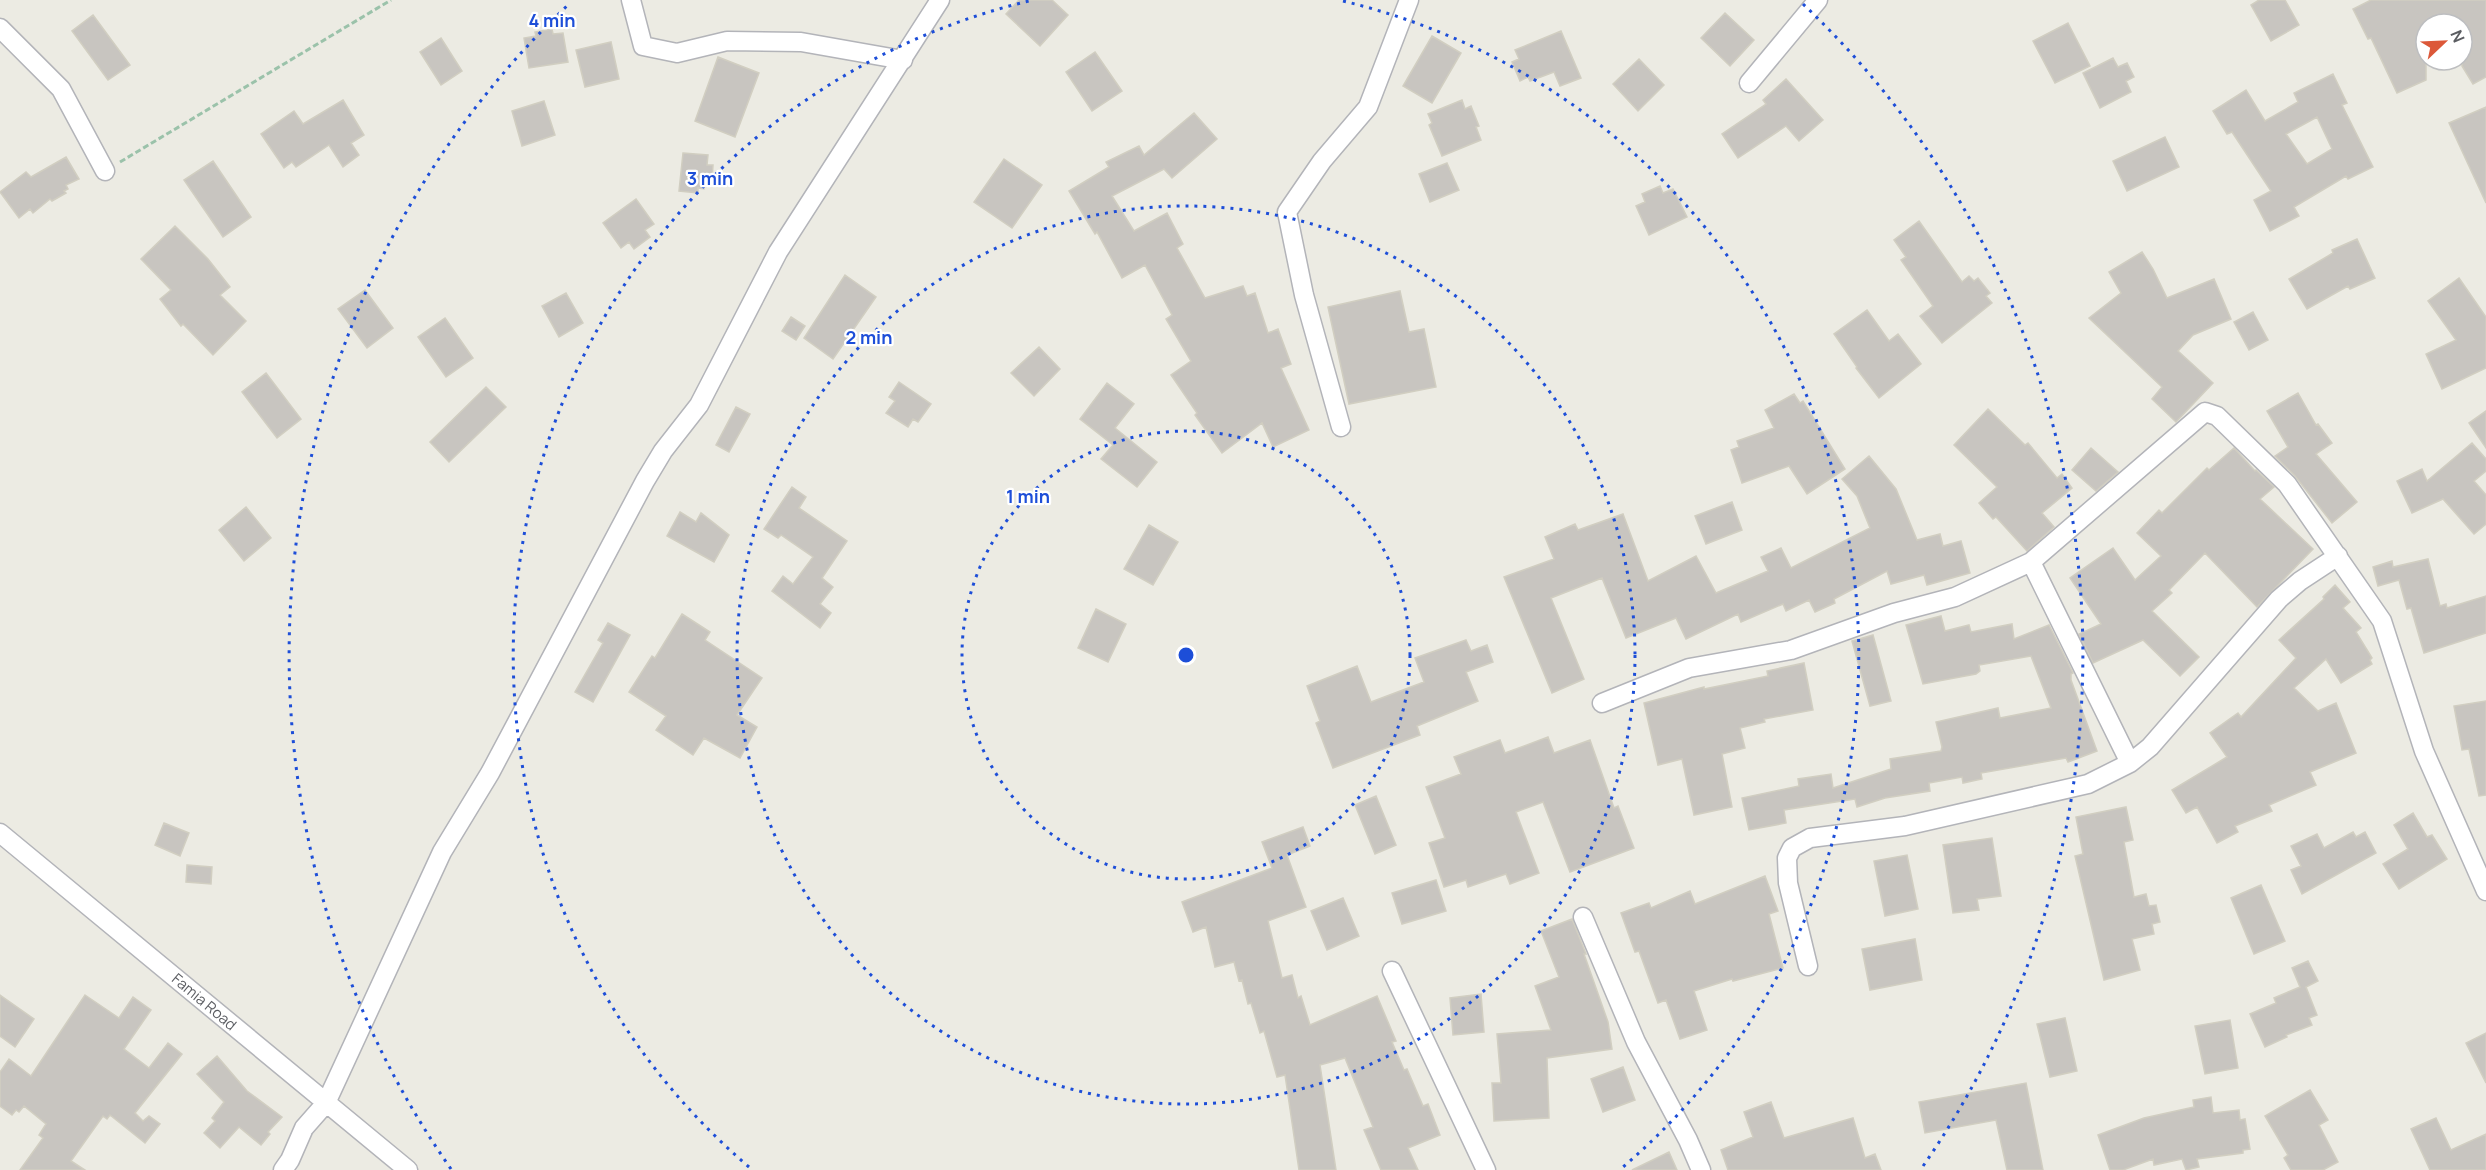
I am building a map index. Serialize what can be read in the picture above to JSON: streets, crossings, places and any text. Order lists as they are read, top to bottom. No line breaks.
{"streets":{"street":["Famia Road"]},"north":"top right","rings":["4 min","3 min","2 min","1 min"]}
